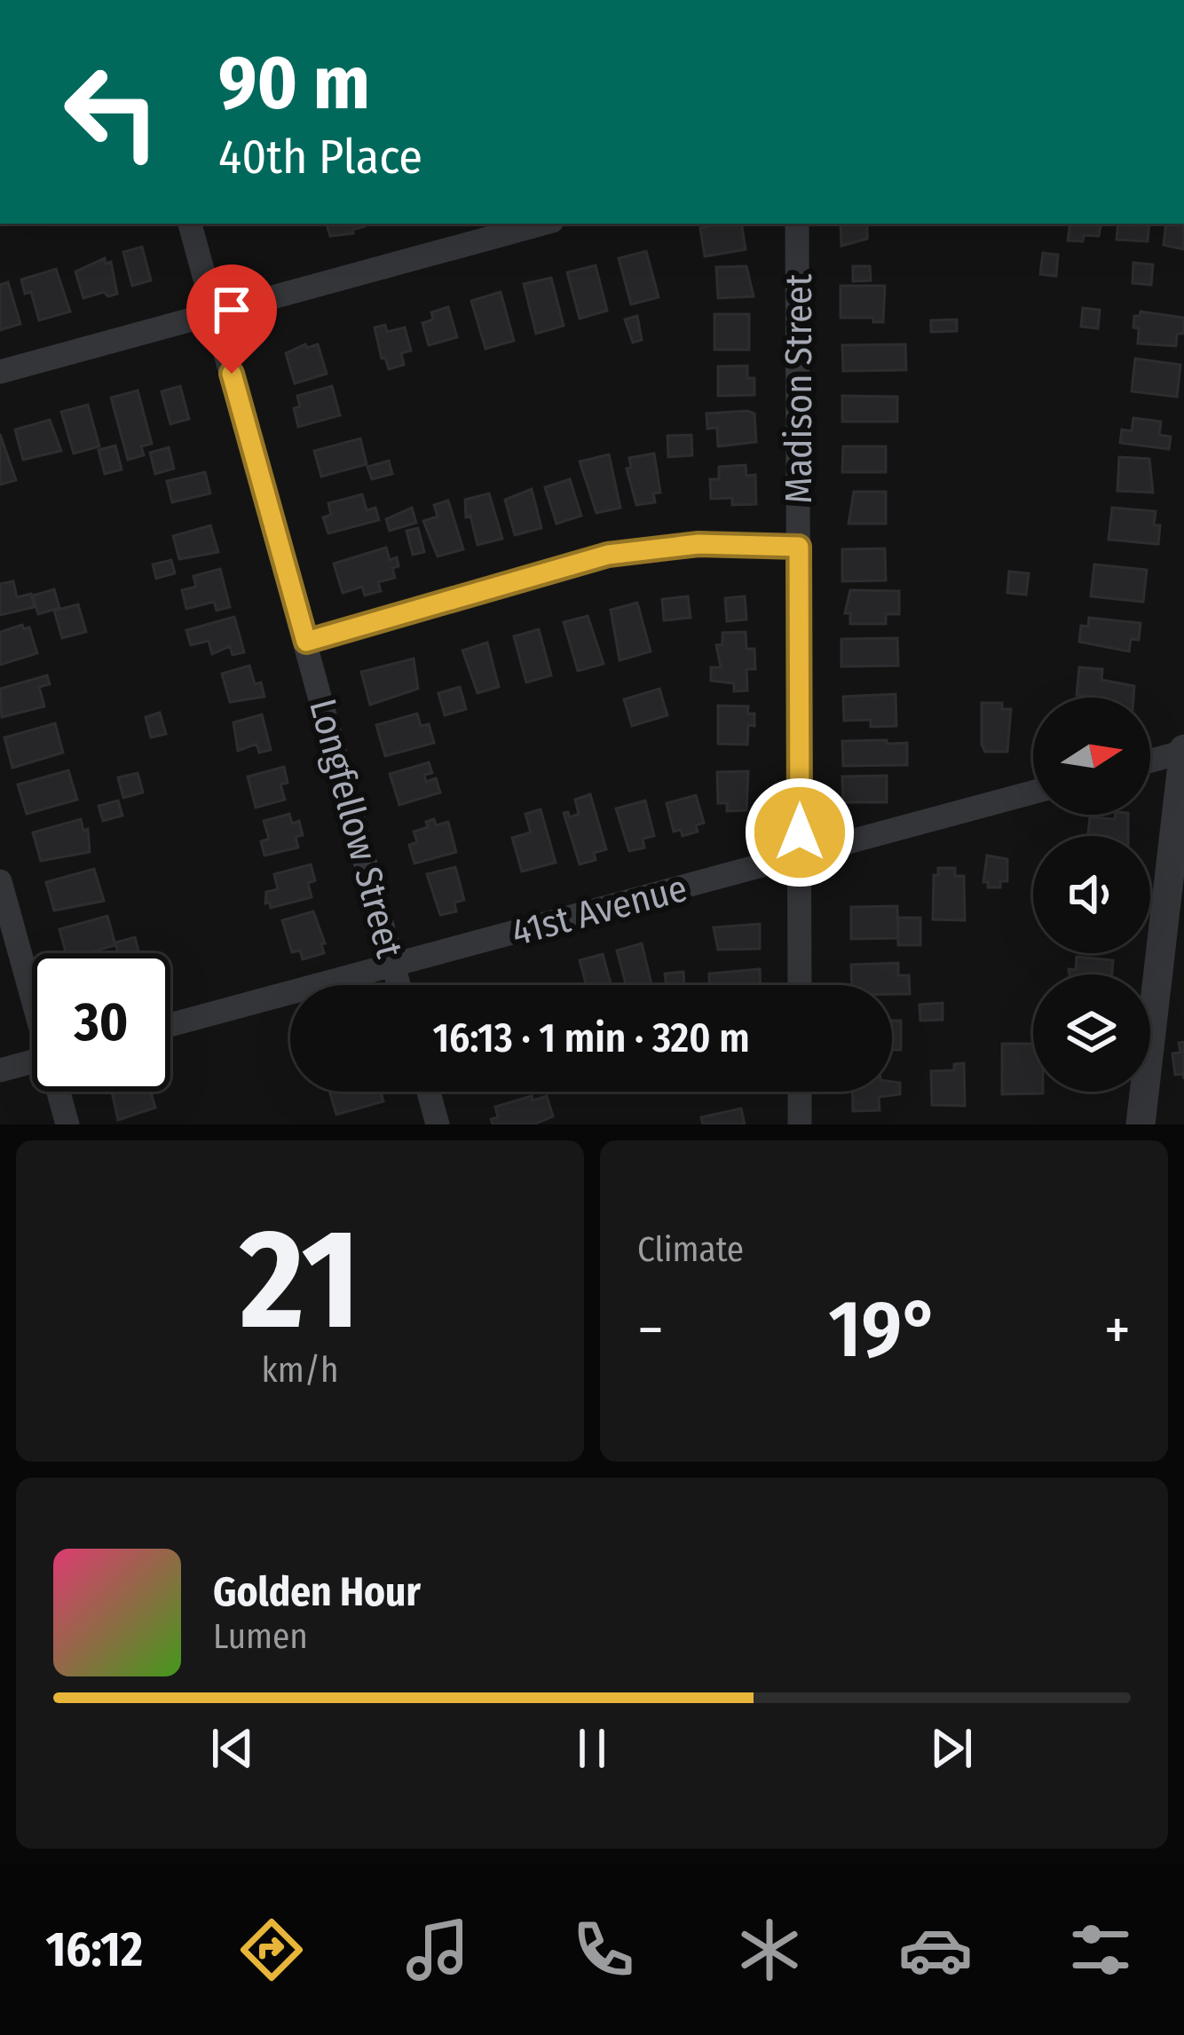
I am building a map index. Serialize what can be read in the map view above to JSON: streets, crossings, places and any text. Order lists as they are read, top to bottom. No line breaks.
{"streets":{"street":["Madison Street","Longfellow Street","41st Avenue"]},"crossings":[["Madison Street","41st Avenue"],["Longfellow Street","41st Avenue"]],"north":"right","page":{"turn":["90 m","40th Place"],"limit":"30","trip":"16:13 · 1 min · 320 m","tile":[["21","km/h"],"Climate"],"heat":["−","19°","+"],"song":["Golden Hour","Lumen"],"tabs":"16:12"}}
